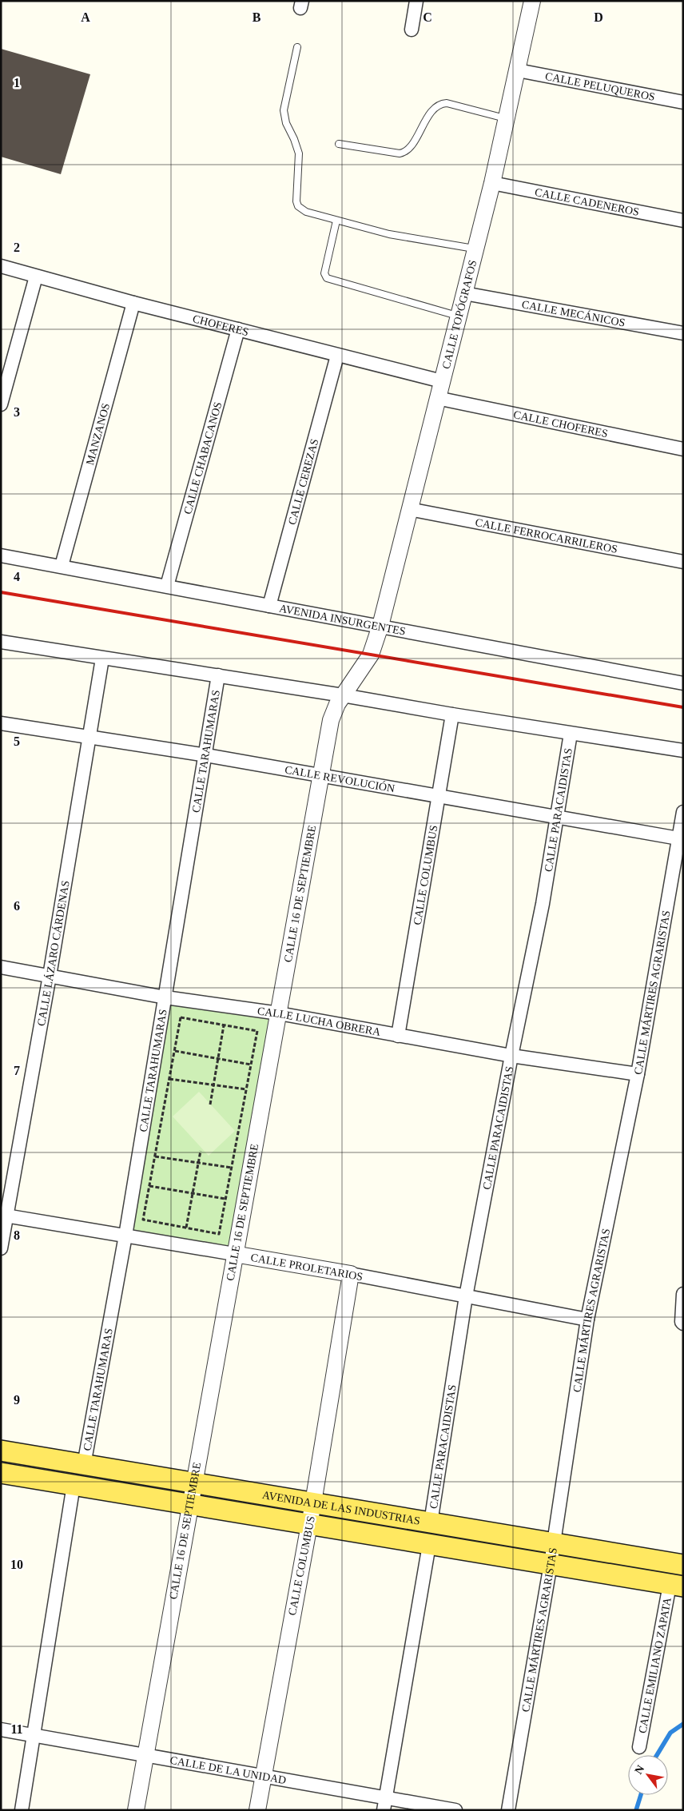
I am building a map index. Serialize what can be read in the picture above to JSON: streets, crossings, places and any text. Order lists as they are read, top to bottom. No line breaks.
{"streets":{"main road":["AVENIDA DE LAS INDUSTRIAS"],"street":["CALLE PELUQUEROS","CALLE CADENEROS","CALLE MECÁNICOS","CALLE TOPÓGRAFOS","CHOFERES","CALLE CHOFERES","MANZANOS","CALLE CHABACANOS","CALLE CEREZAS","CALLE FERROCARRILEROS","AVENIDA INSURGENTES","CALLE TARAHUMARAS","CALLE REVOLUCIÓN","CALLE PARACAIDISTAS","CALLE COLUMBUS","CALLE 16 DE SEPTIEMBRE","CALLE LÁZARO CÁRDENAS","CALLE MÁRTIRES AGRARISTAS","CALLE LUCHA OBRERA","CALLE PROLETARIOS","CALLE EMILIANO ZAPATA","CALLE DE LA UNIDAD"]},"crossings":[["CALLE PELUQUEROS","CALLE TOPÓGRAFOS"],["CALLE CADENEROS","CALLE TOPÓGRAFOS"],["CALLE MECÁNICOS","CALLE TOPÓGRAFOS"],["CALLE TOPÓGRAFOS","CHOFERES"],["CALLE TOPÓGRAFOS","CALLE CHOFERES"],["CALLE TOPÓGRAFOS","CALLE FERROCARRILEROS"],["CALLE TOPÓGRAFOS","AVENIDA INSURGENTES"],["CALLE TOPÓGRAFOS","CALLE 16 DE SEPTIEMBRE"],["CHOFERES","MANZANOS"],["CHOFERES","CALLE CHABACANOS"],["CHOFERES","CALLE CEREZAS"],["MANZANOS","AVENIDA INSURGENTES"],["CALLE CHABACANOS","AVENIDA INSURGENTES"],["CALLE CEREZAS","AVENIDA INSURGENTES"],["AVENIDA INSURGENTES","CALLE 16 DE SEPTIEMBRE"],["CALLE TARAHUMARAS","CALLE REVOLUCIÓN"],["CALLE TARAHUMARAS","CALLE LUCHA OBRERA"],["CALLE TARAHUMARAS","CALLE PROLETARIOS"],["CALLE TARAHUMARAS","AVENIDA DE LAS INDUSTRIAS"],["CALLE REVOLUCIÓN","CALLE PARACAIDISTAS"],["CALLE REVOLUCIÓN","CALLE COLUMBUS"],["CALLE REVOLUCIÓN","CALLE 16 DE SEPTIEMBRE"],["CALLE REVOLUCIÓN","CALLE LÁZARO CÁRDENAS"],["CALLE REVOLUCIÓN","CALLE MÁRTIRES AGRARISTAS"],["CALLE PARACAIDISTAS","CALLE LUCHA OBRERA"],["CALLE PARACAIDISTAS","CALLE PROLETARIOS"],["CALLE PARACAIDISTAS","AVENIDA DE LAS INDUSTRIAS"],["CALLE COLUMBUS","CALLE LUCHA OBRERA"],["CALLE COLUMBUS","CALLE PROLETARIOS"],["CALLE COLUMBUS","AVENIDA DE LAS INDUSTRIAS"],["CALLE COLUMBUS","CALLE DE LA UNIDAD"],["CALLE 16 DE SEPTIEMBRE","CALLE LUCHA OBRERA"],["CALLE 16 DE SEPTIEMBRE","CALLE PROLETARIOS"],["CALLE 16 DE SEPTIEMBRE","AVENIDA DE LAS INDUSTRIAS"],["CALLE 16 DE SEPTIEMBRE","CALLE DE LA UNIDAD"],["CALLE LÁZARO CÁRDENAS","CALLE LUCHA OBRERA"],["CALLE LÁZARO CÁRDENAS","CALLE PROLETARIOS"],["CALLE MÁRTIRES AGRARISTAS","CALLE LUCHA OBRERA"],["CALLE MÁRTIRES AGRARISTAS","CALLE PROLETARIOS"],["CALLE MÁRTIRES AGRARISTAS","AVENIDA DE LAS INDUSTRIAS"],["AVENIDA DE LAS INDUSTRIAS","CALLE EMILIANO ZAPATA"]],"north":"top left","grid":{"columns":["A","B","C","D"],"rows":["1","2","3","4","5","6","7","8","9","10","11"]}}
